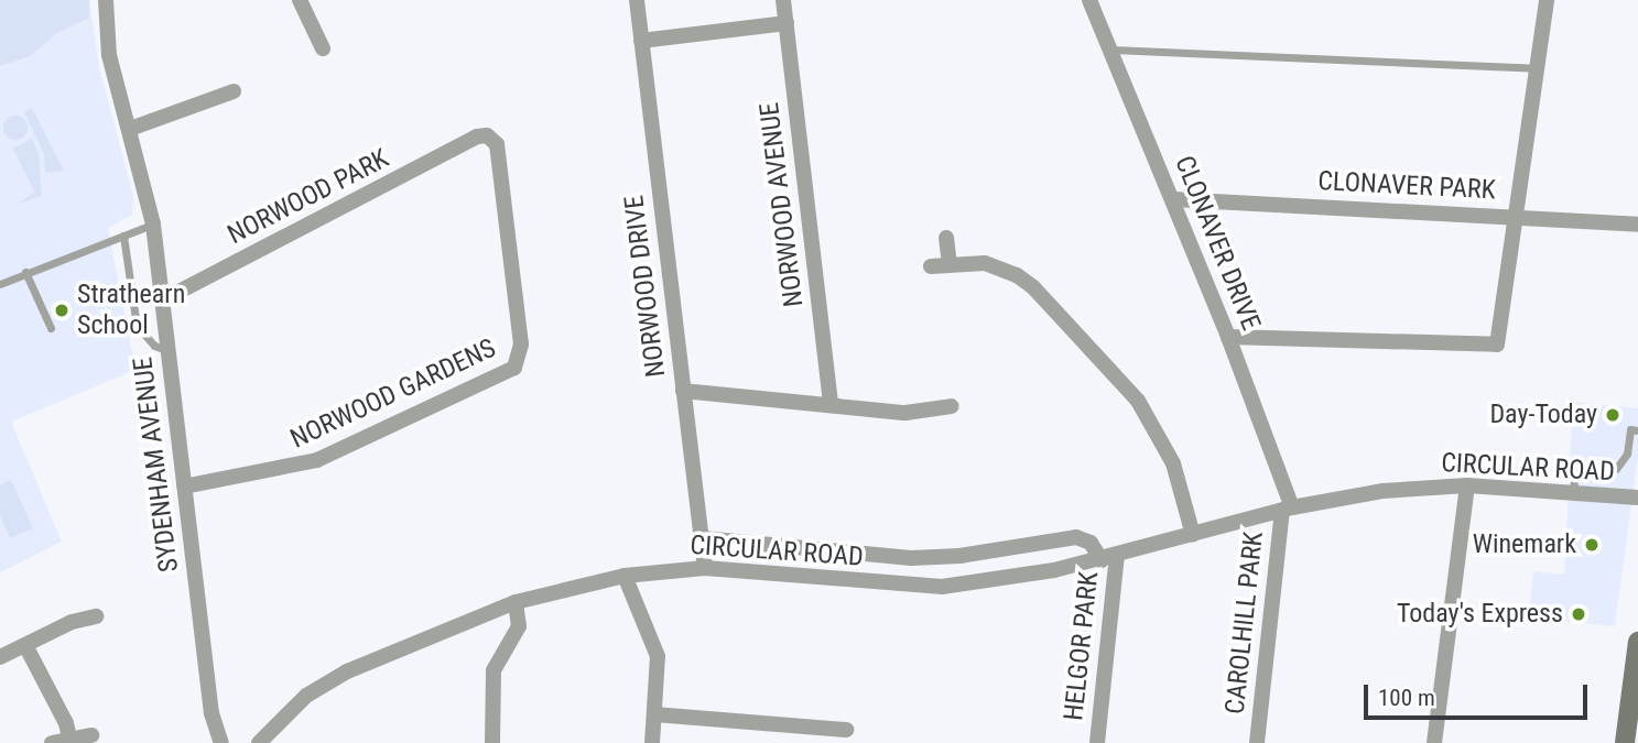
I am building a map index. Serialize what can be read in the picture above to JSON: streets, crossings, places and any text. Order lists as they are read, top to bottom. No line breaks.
{"streets":{"street":["CLONAVER PARK","NORWOOD PARK","NORWOOD AVENUE","CLONAVER DRIVE","NORWOOD DRIVE","NORWOOD GARDENS","SYDENHAM AVENUE","CIRCULAR ROAD","CAROLHILL PARK","HELGOR PARK"]},"crossings":[["CLONAVER PARK","CLONAVER DRIVE"],["NORWOOD PARK","NORWOOD GARDENS"],["NORWOOD PARK","SYDENHAM AVENUE"],["CLONAVER DRIVE","CIRCULAR ROAD"],["CLONAVER DRIVE","CAROLHILL PARK"],["NORWOOD DRIVE","CIRCULAR ROAD"],["NORWOOD GARDENS","SYDENHAM AVENUE"],["CIRCULAR ROAD","CAROLHILL PARK"],["CIRCULAR ROAD","HELGOR PARK"]],"places":["Strathearn School","Day-Today","Winemark","Today's Express"],"scale_bar":"100 m"}
